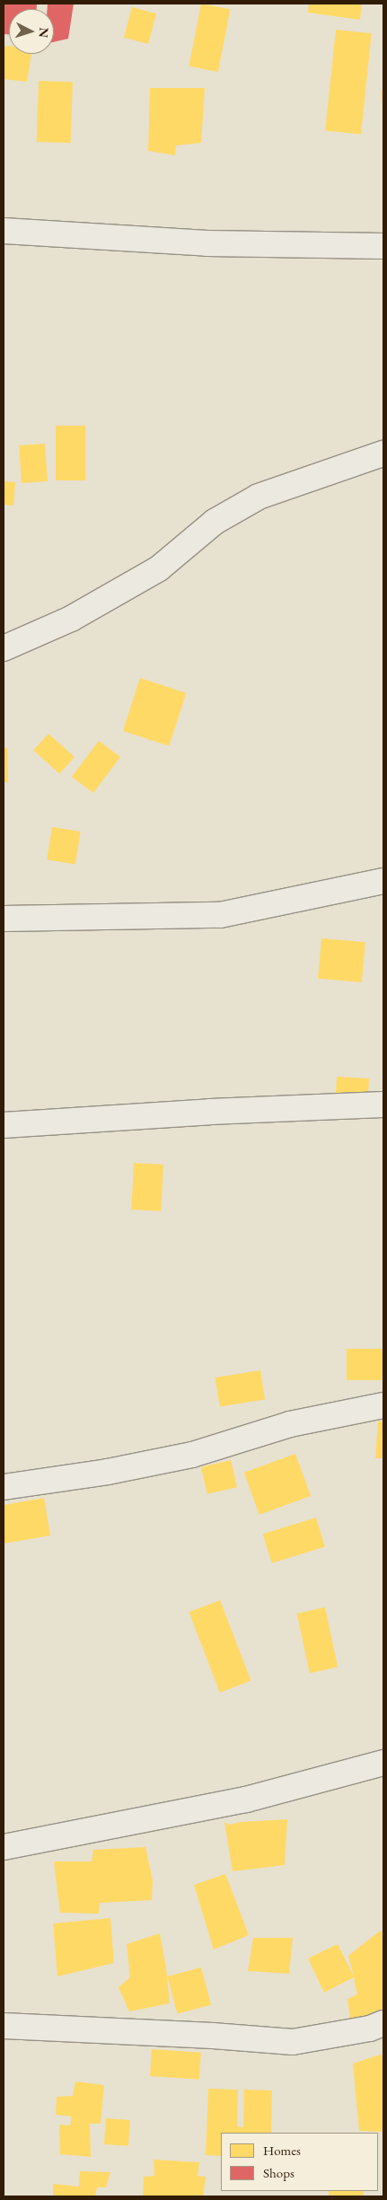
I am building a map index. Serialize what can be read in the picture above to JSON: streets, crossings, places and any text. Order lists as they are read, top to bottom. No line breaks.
{"legend":["Homes","Shops"],"north":"right"}
